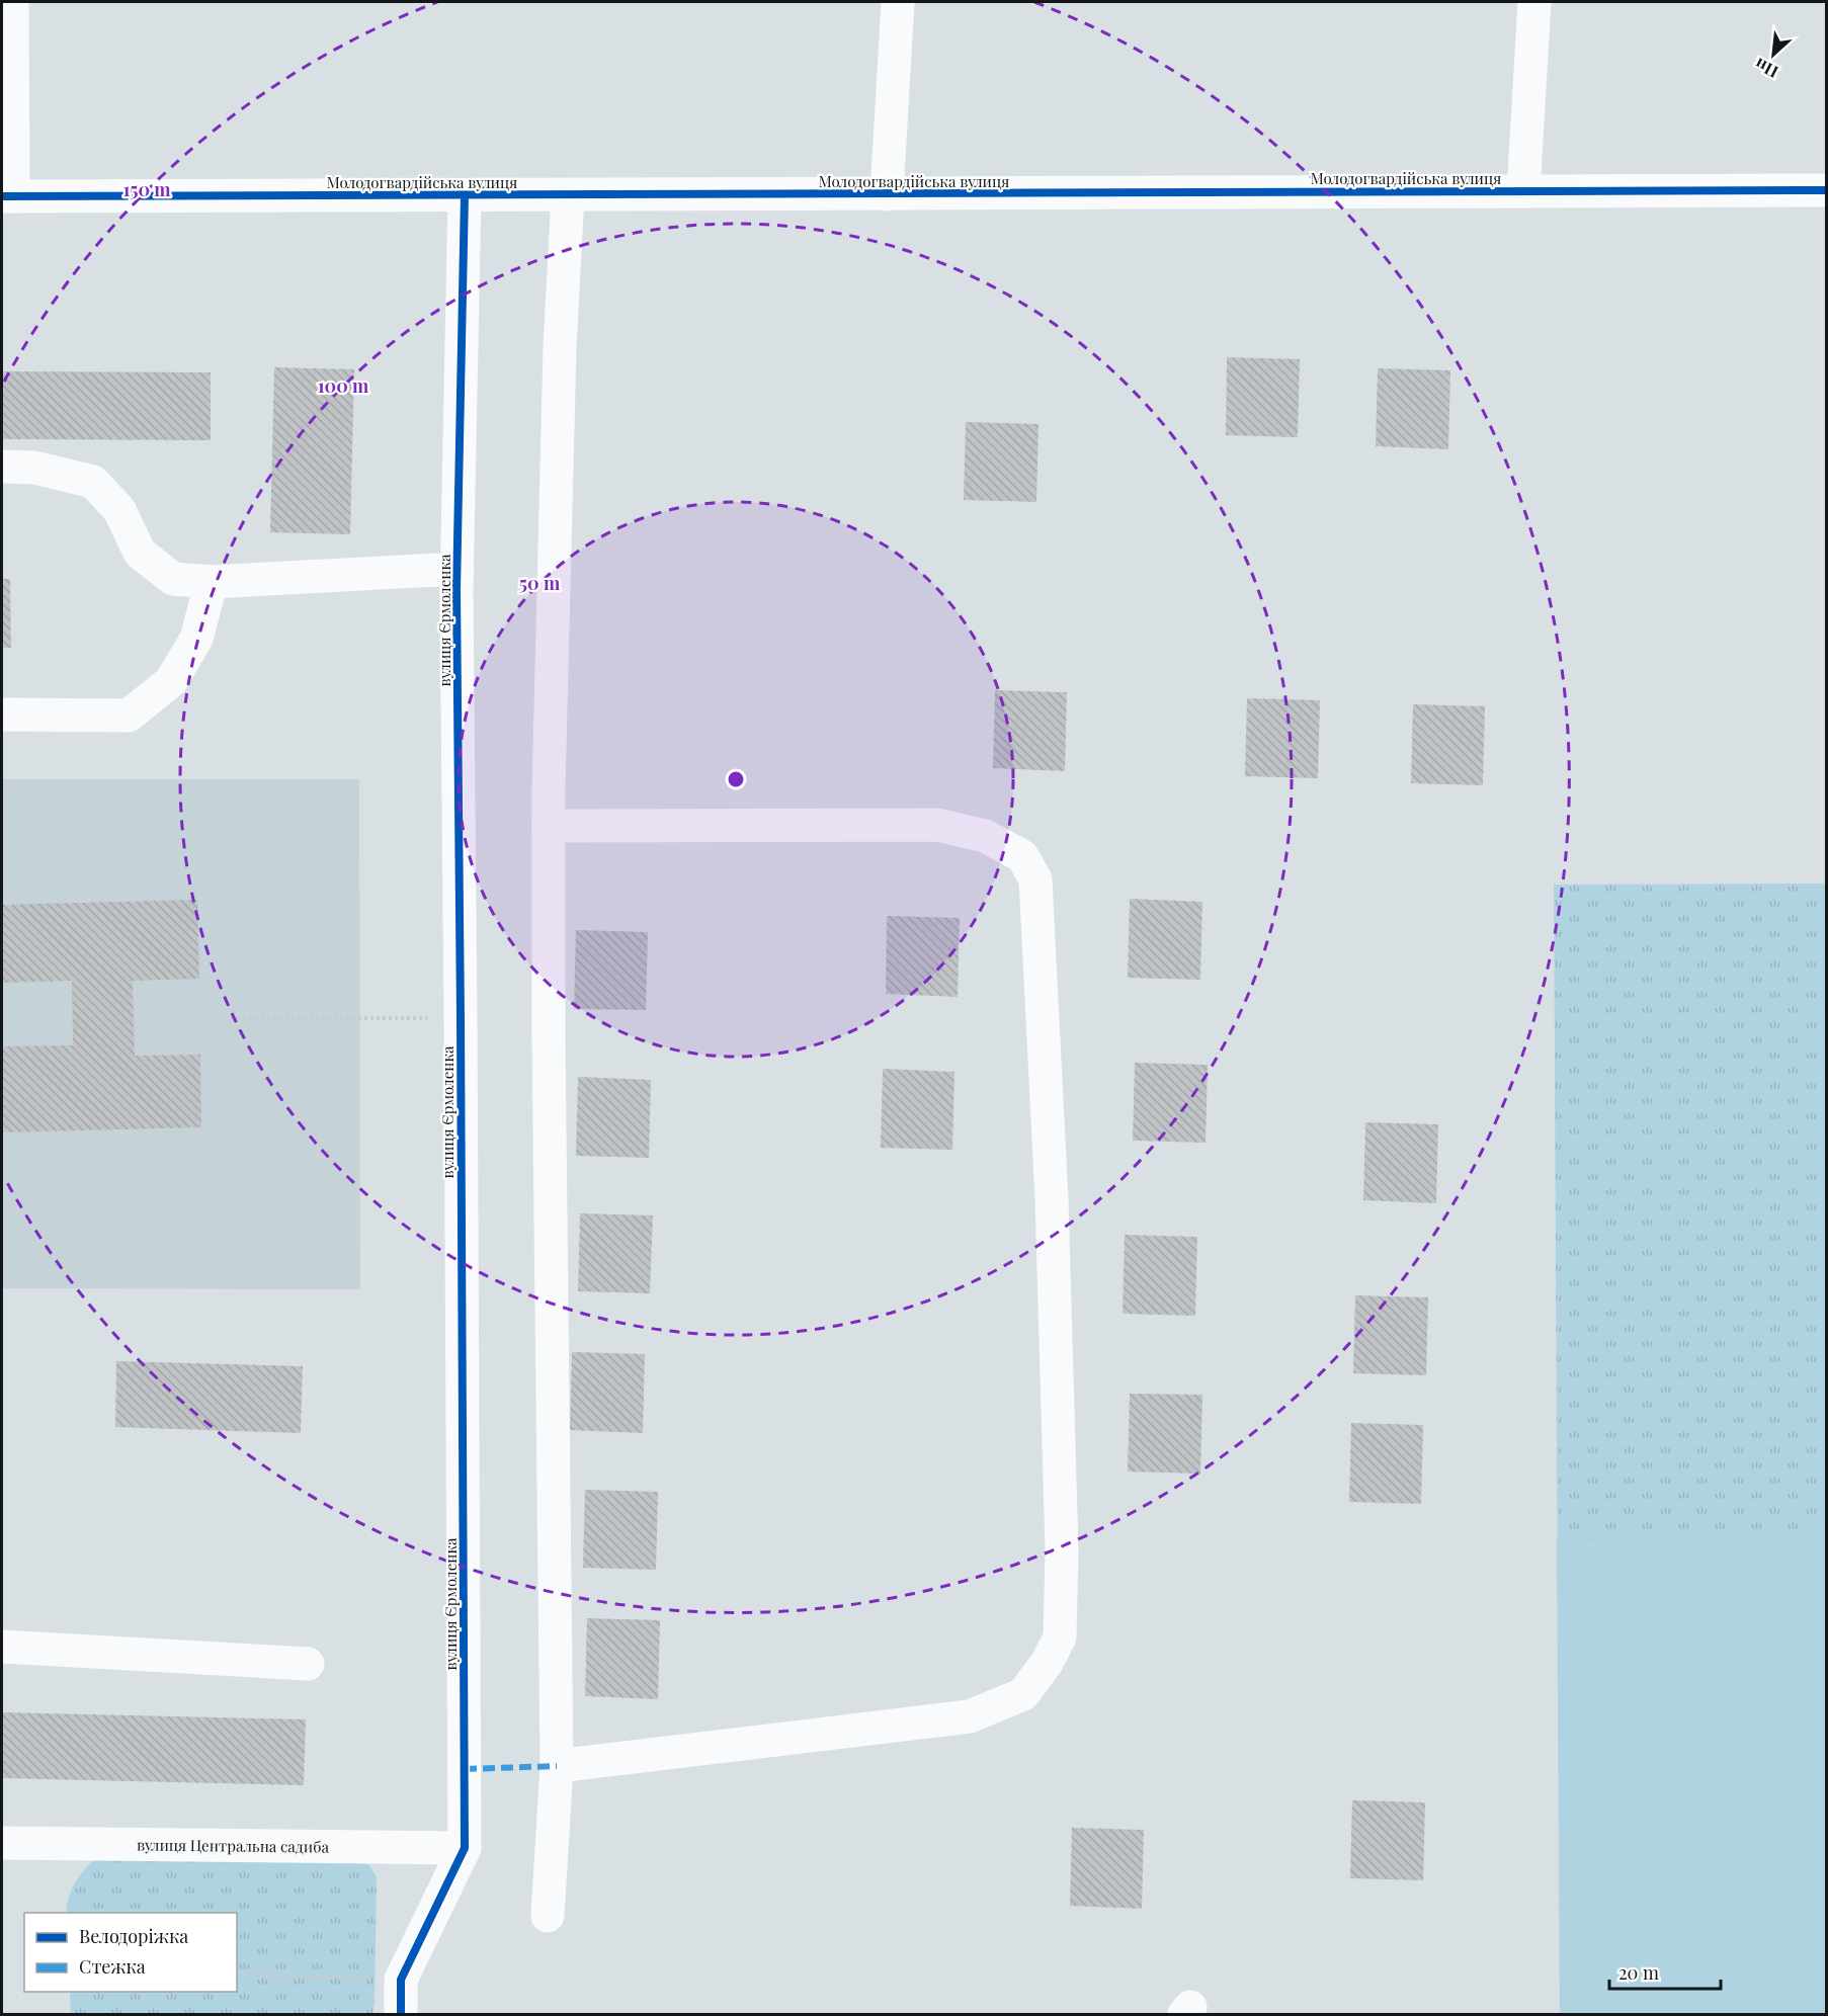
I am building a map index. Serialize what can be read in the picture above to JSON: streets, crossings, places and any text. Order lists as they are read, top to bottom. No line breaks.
{"streets":{"street":["Молодогвардійська вулиця","вулиця Єрмоленка","вулиця Центральна садиба"]},"crossings":[["Молодогвардійська вулиця","вулиця Єрмоленка"],["вулиця Єрмоленка","вулиця Центральна садиба"]],"legend":["Велодоріжка","Стежка"],"scale_bar":"20 m","north":"bottom left","rings":["150 m","100 m","50 m"]}
